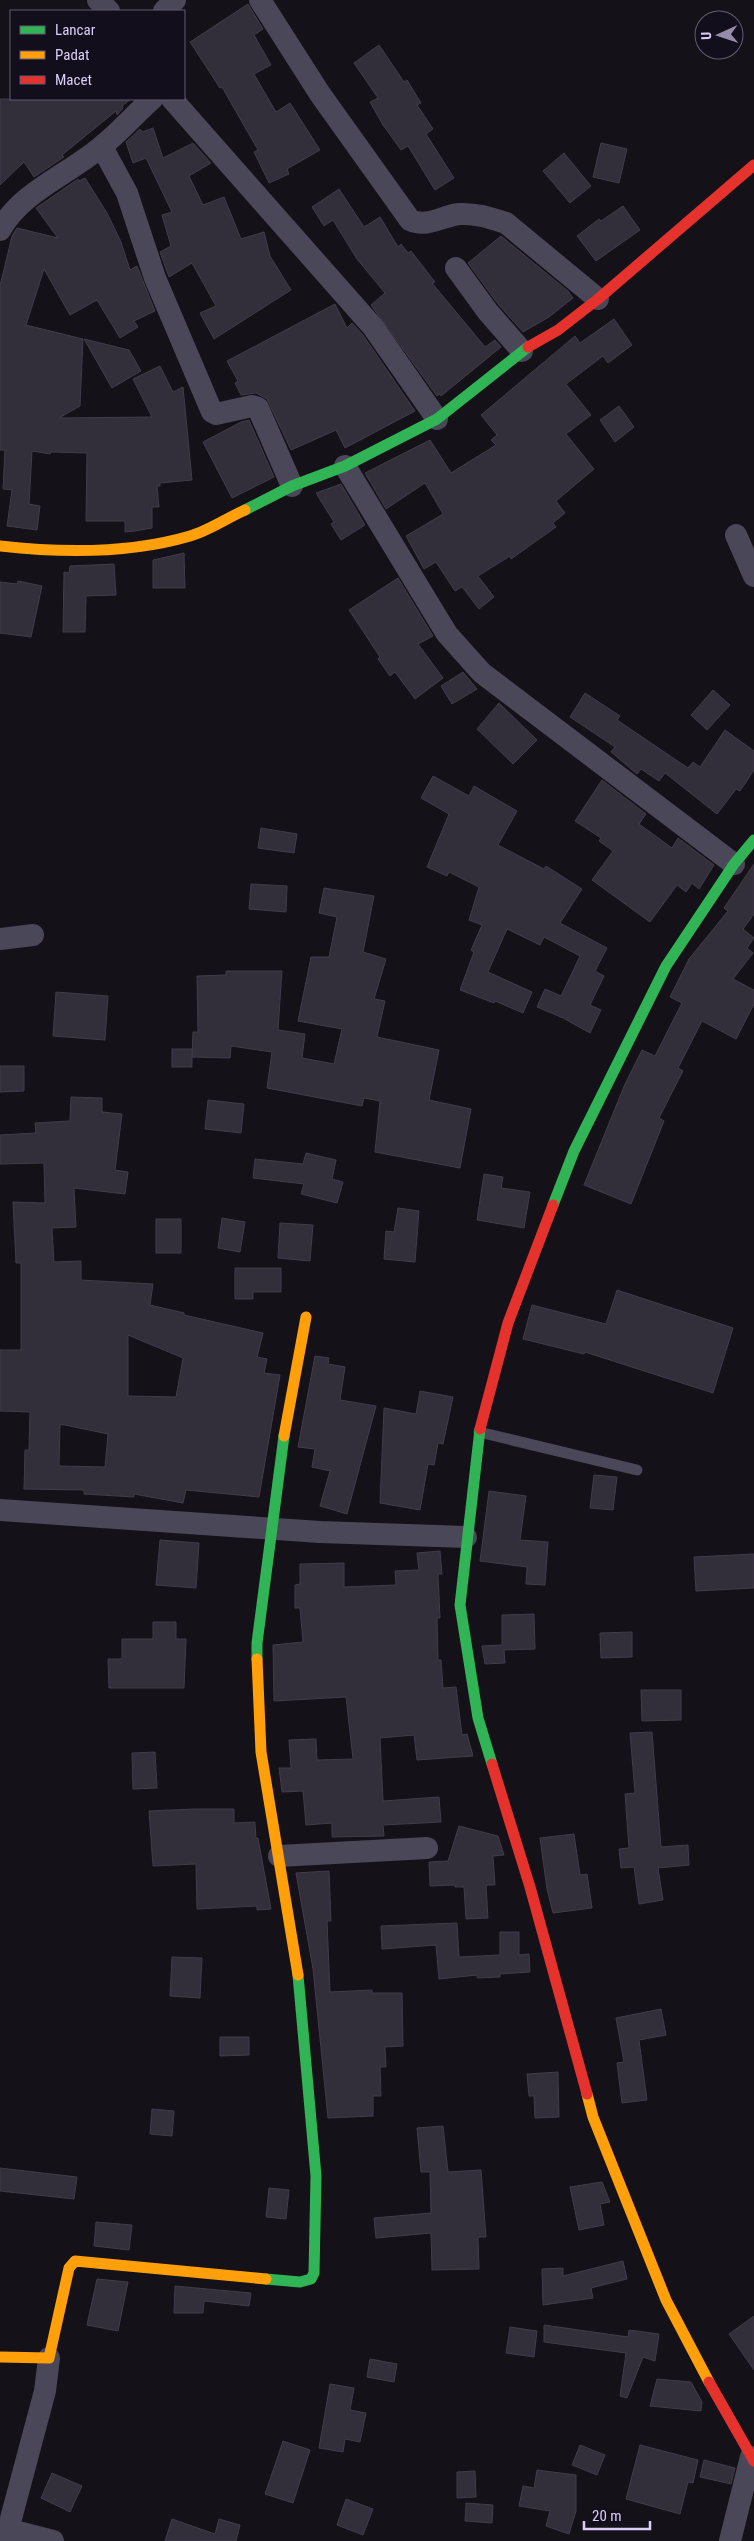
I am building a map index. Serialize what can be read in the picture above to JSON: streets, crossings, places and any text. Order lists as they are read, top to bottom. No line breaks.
{"legend":["Lancar","Padat","Macet"],"scale_bar":"20 m","north":"left"}
